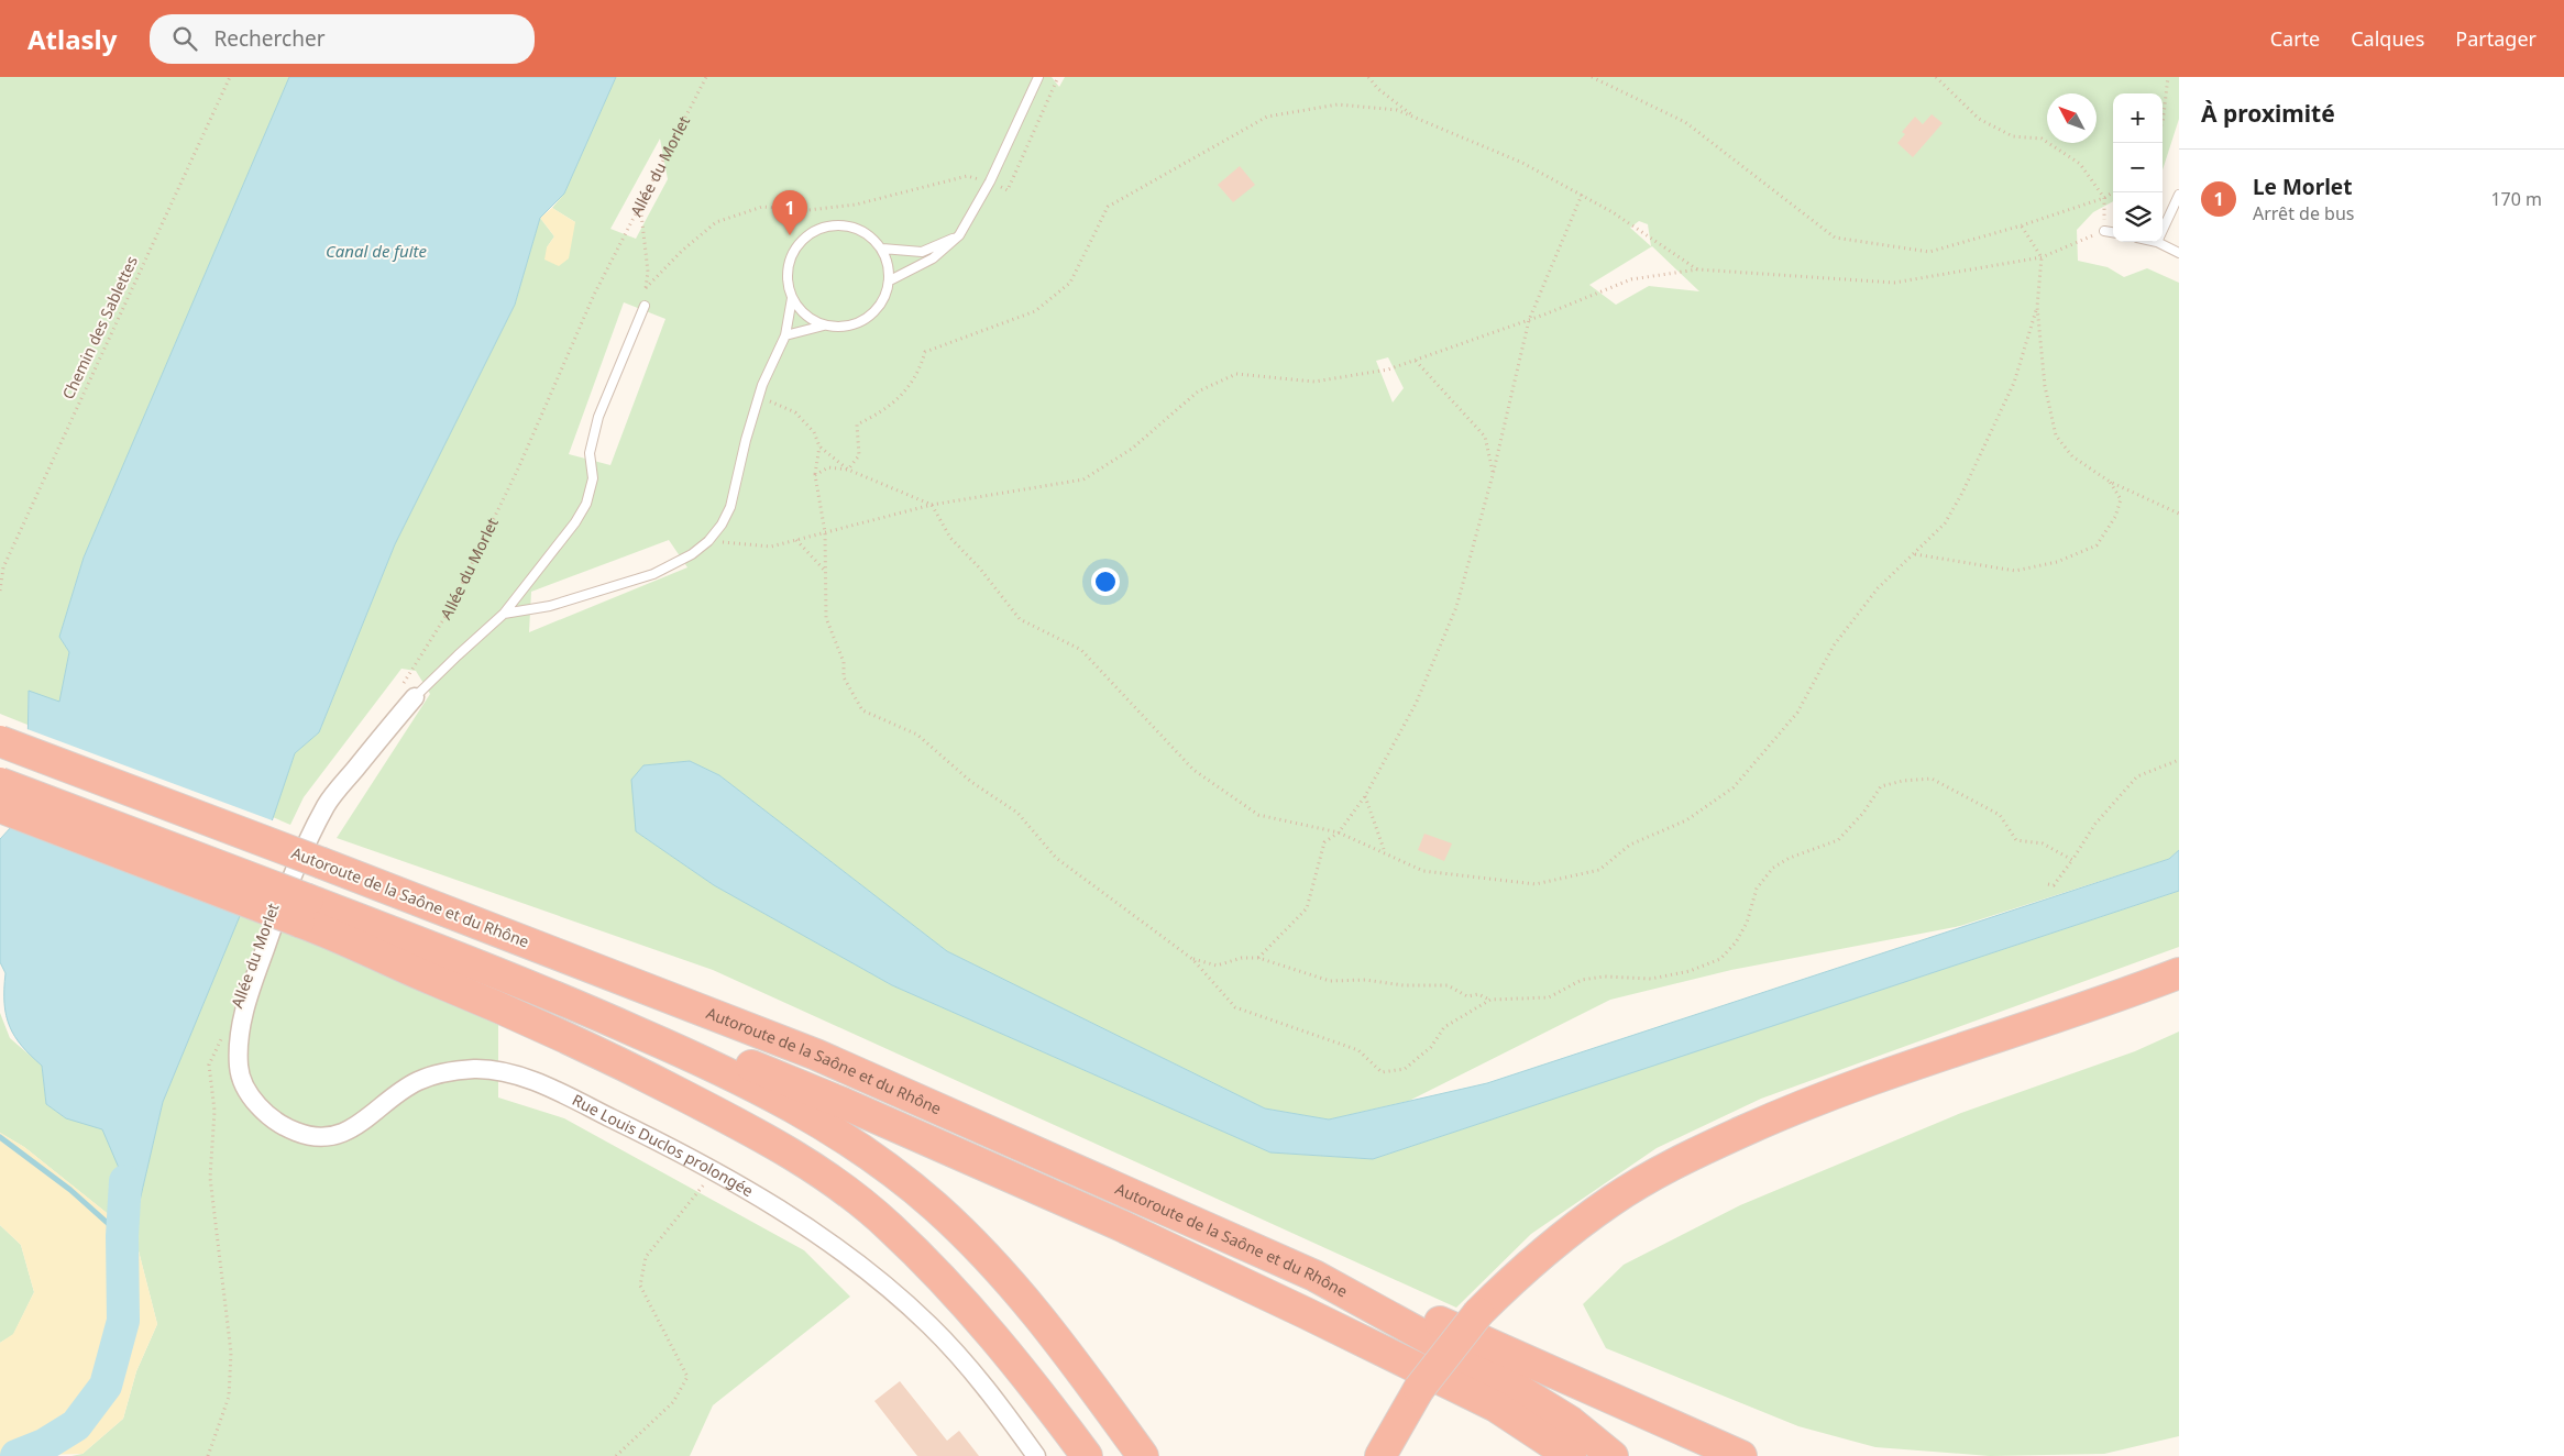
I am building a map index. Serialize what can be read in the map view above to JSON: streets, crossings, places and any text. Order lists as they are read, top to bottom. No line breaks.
{"streets":{"highway":["Autoroute de la Saône et du Rhône"],"street":["Allée du Morlet","Rue Louis Duclos prolongée"],"path":["Chemin des Sablettes"]},"crossings":[["Allée du Morlet","Rue Louis Duclos prolongée"]],"water":["Canal de fuite"],"north":"top left","page":{"header":"Atlasly","search":"Rechercher","nav":["Carte","Calques","Partager"],"heading":"À proximité","map_buttons":["+","−"],"list":[{"mark":"1","name":"Le Morlet","note":"Arrêt de bus","value":"170 m"}],"pins":"1"}}
